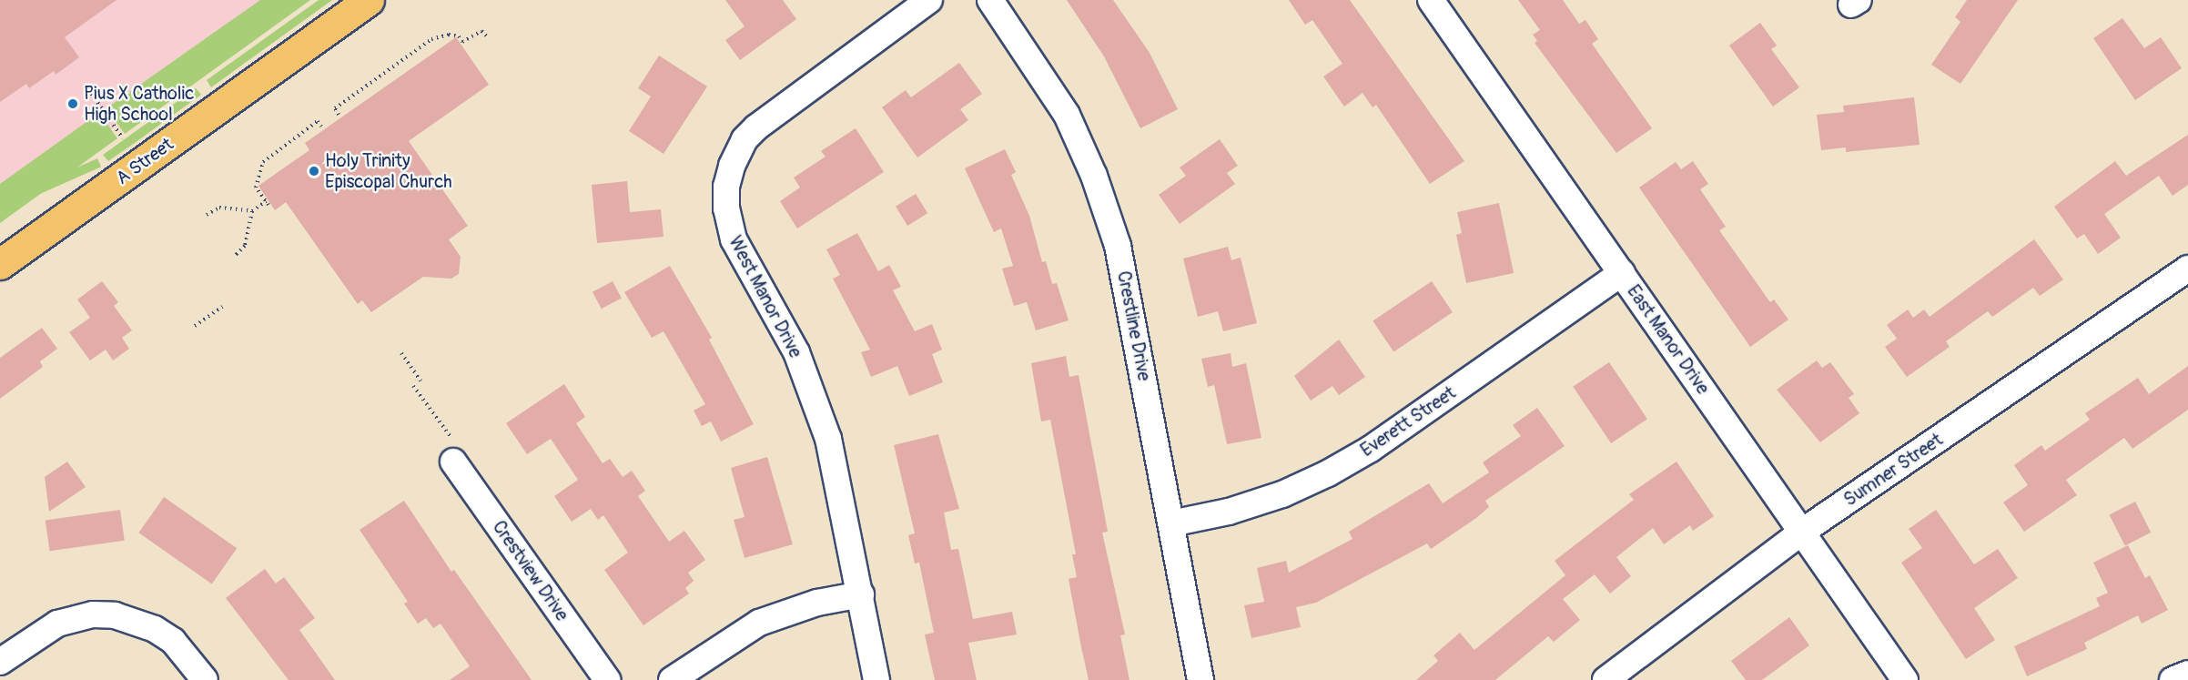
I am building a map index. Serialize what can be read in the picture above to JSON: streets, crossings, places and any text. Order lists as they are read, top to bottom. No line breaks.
{"streets":{"main road":["A Street"],"street":["West Manor Drive","Crestline Drive","East Manor Drive","Everett Street","Sumner Street","Crestview Drive"]},"crossings":[["Crestline Drive","Everett Street"],["East Manor Drive","Everett Street"],["East Manor Drive","Sumner Street"]],"places":["Pius X Catholic High School","Holy Trinity Episcopal Church"]}
